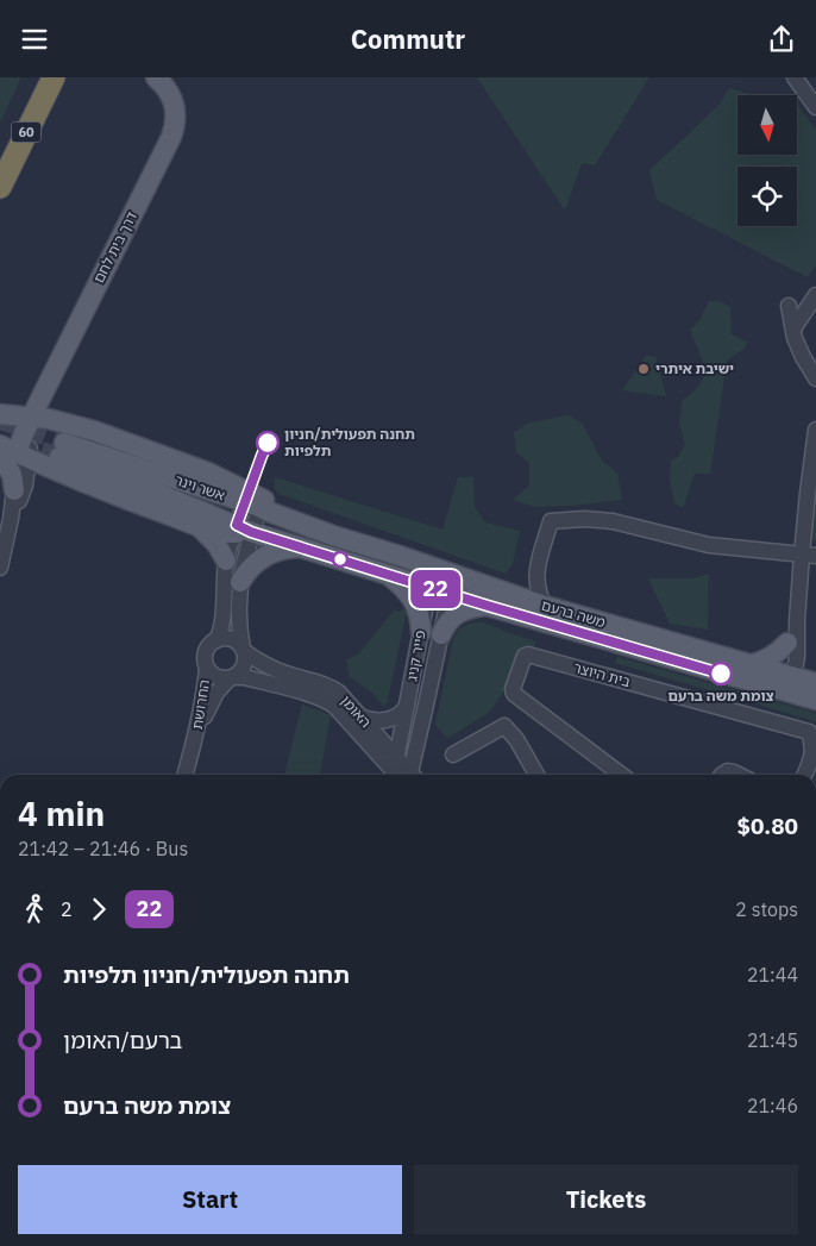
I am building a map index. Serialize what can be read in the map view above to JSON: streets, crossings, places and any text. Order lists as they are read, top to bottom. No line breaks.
{"streets":{"highway":["60"],"main road":["דרך בית לחם","אשר וינר","משה ברעם"],"street":["פייר קניג","בית היוצר","החרושת","האומן"]},"crossings":[["אשר וינר","משה ברעם"],["משה ברעם","פייר קניג"],["פייר קניג","האומן"],["החרושת","האומן"]],"places":["ישיבת איתרי","תחנה תפעולית/חניון תלפיות","צומת משה ברעם"],"lines":["bus line 22"],"north":"bottom","page":{"header":"Commutr","on_map":"22","heading":["4 min","21:42 – 21:46 · Bus","$0.80"],"legs":["2","22","2 stops"],"list":[{"name":"תחנה תפעולית/חניון תלפיות","value":"21:44"},{"name":"ברעם/האומן","value":"21:45"},{"name":"צומת משה ברעם","value":"21:46"}],"buttons":["Start","Tickets"]}}
